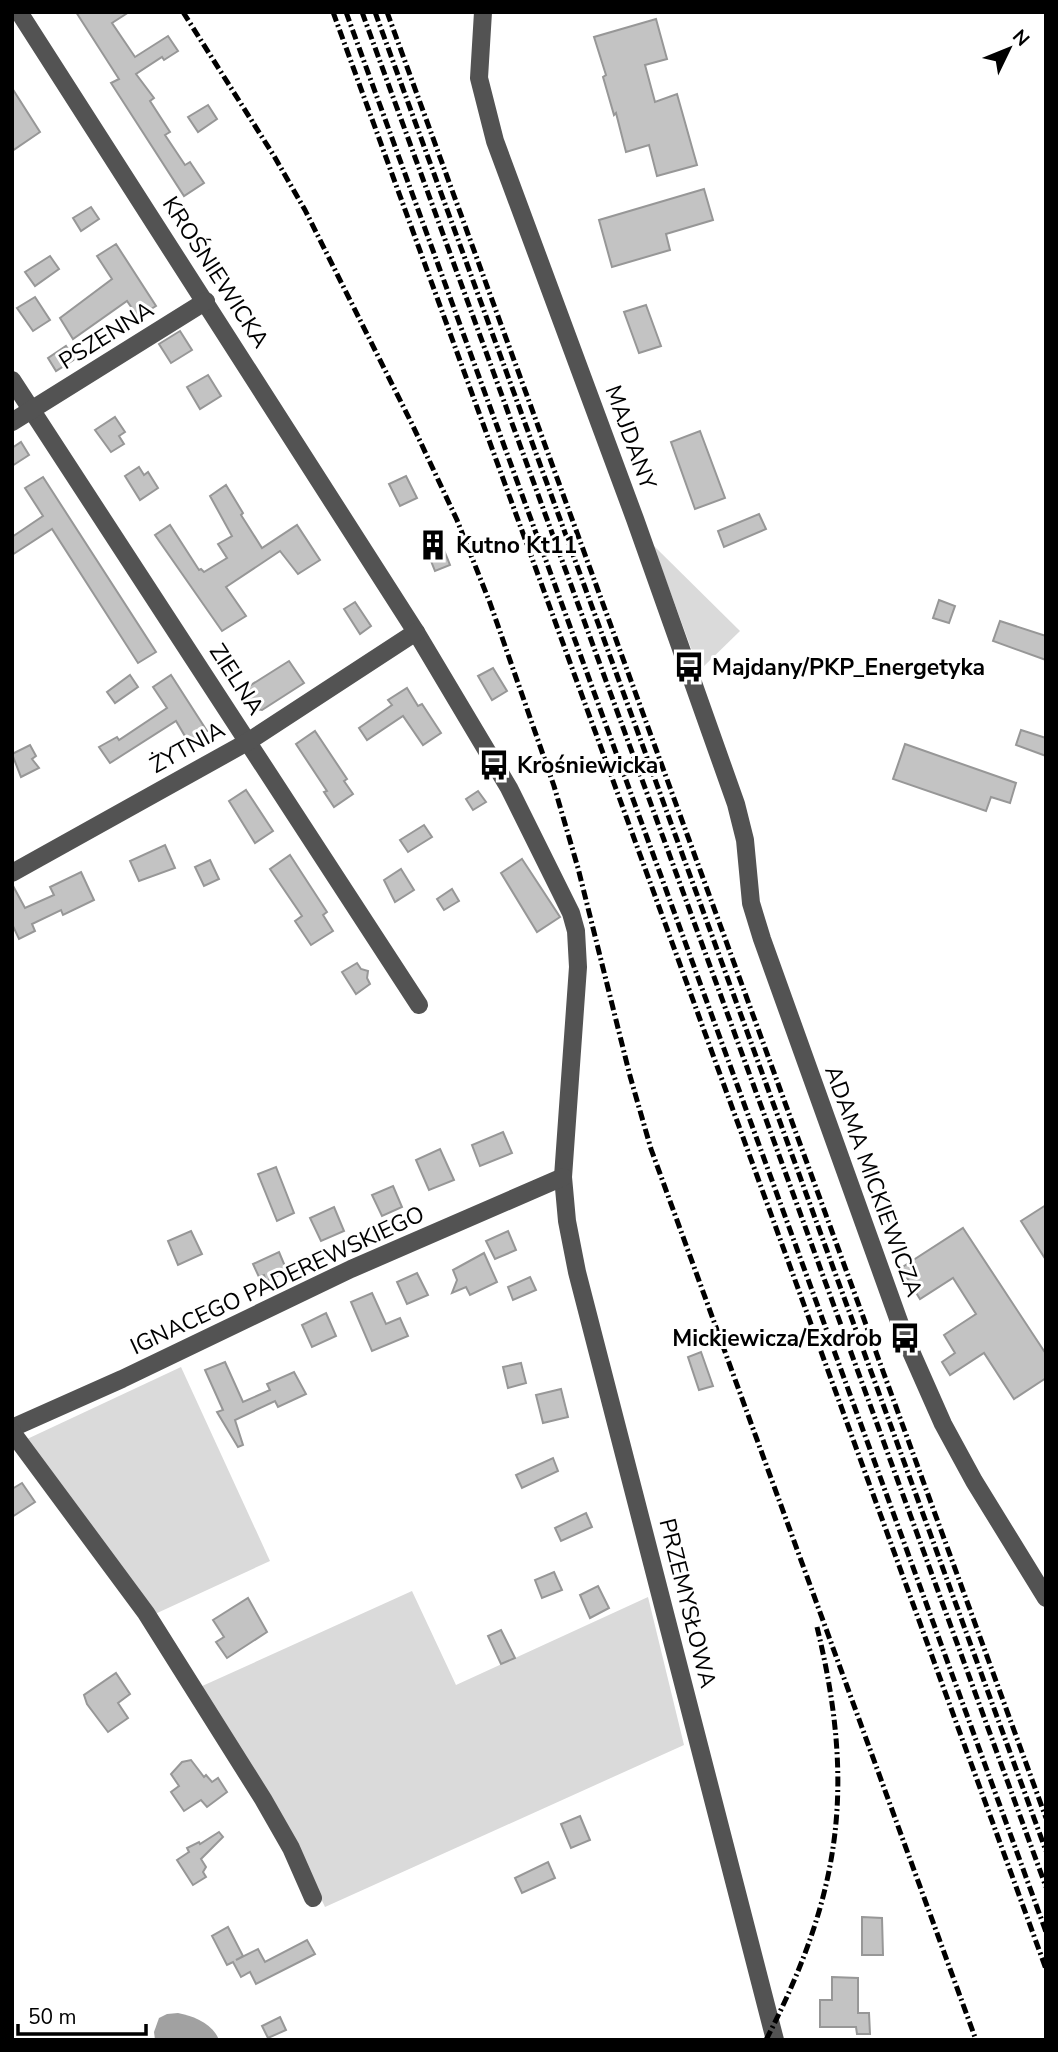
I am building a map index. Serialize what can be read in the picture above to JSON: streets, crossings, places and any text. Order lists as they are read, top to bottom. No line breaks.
{"streets":{"street":["KROŚNIEWICKA","PSZENNA","MAJDANY","ZIELNA","ŻYTNIA","ADAMA MICKIEWICZA","IGNACEGO PADEREWSKIEGO","PRZEMYSŁOWA"]},"crossings":[["KROŚNIEWICKA","PSZENNA"],["KROŚNIEWICKA","ŻYTNIA"],["KROŚNIEWICKA","IGNACEGO PADEREWSKIEGO"],["KROŚNIEWICKA","PRZEMYSŁOWA"],["PSZENNA","ZIELNA"],["MAJDANY","ADAMA MICKIEWICZA"],["ZIELNA","ŻYTNIA"],["IGNACEGO PADEREWSKIEGO","PRZEMYSŁOWA"]],"places":{"building":["Kutno Kt11"],"bus stop":["Majdany/PKP_Energetyka","Krośniewicka","Mickiewicza/Exdrob"]},"scale_bar":"50 m","north":"top right"}
